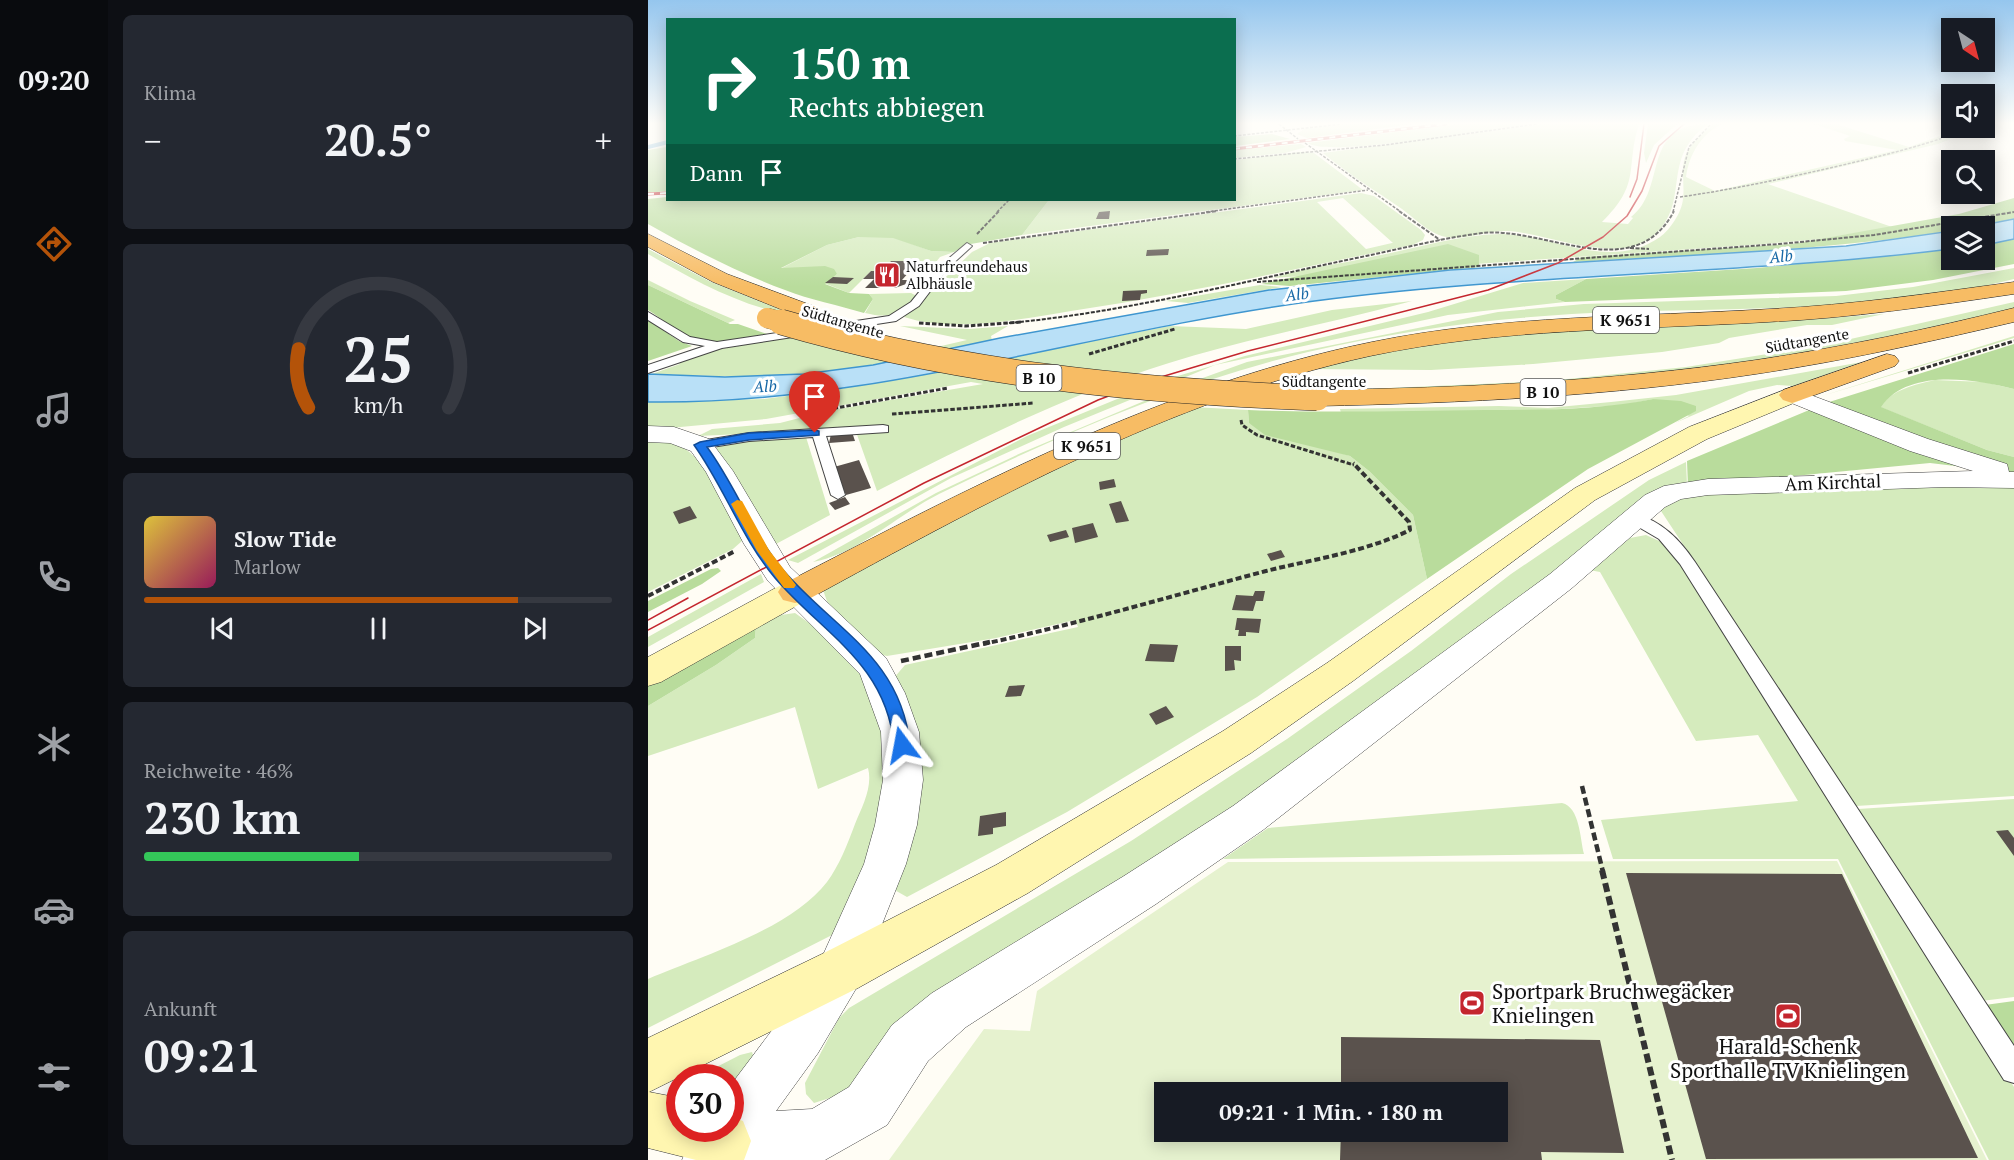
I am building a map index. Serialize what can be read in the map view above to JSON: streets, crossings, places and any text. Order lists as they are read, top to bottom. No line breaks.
{"streets":{"highway":["K 9651","Südtangente","B 10"],"street":["Am Kirchtal"]},"water":["Alb"],"places":{"restaurant":["Naturfreundehaus Albhäusle"],"sports":["Sportpark Bruchwegäcker Knielingen","Harald-Schenk Sporthalle TV Knielingen"]},"north":"bottom right","page":{"tabs":"09:20","tile":["Klima",["Reichweite · 46%","230 km"],["Ankunft","09:21"]],"turn":["150 m","Rechts abbiegen"],"heat":["−","20.5°","+"],"then":"Dann","song":["Slow Tide","Marlow"],"limit":"30","trip":"09:21 · 1 Min. · 180 m","gauge":["25","km/h"]}}
